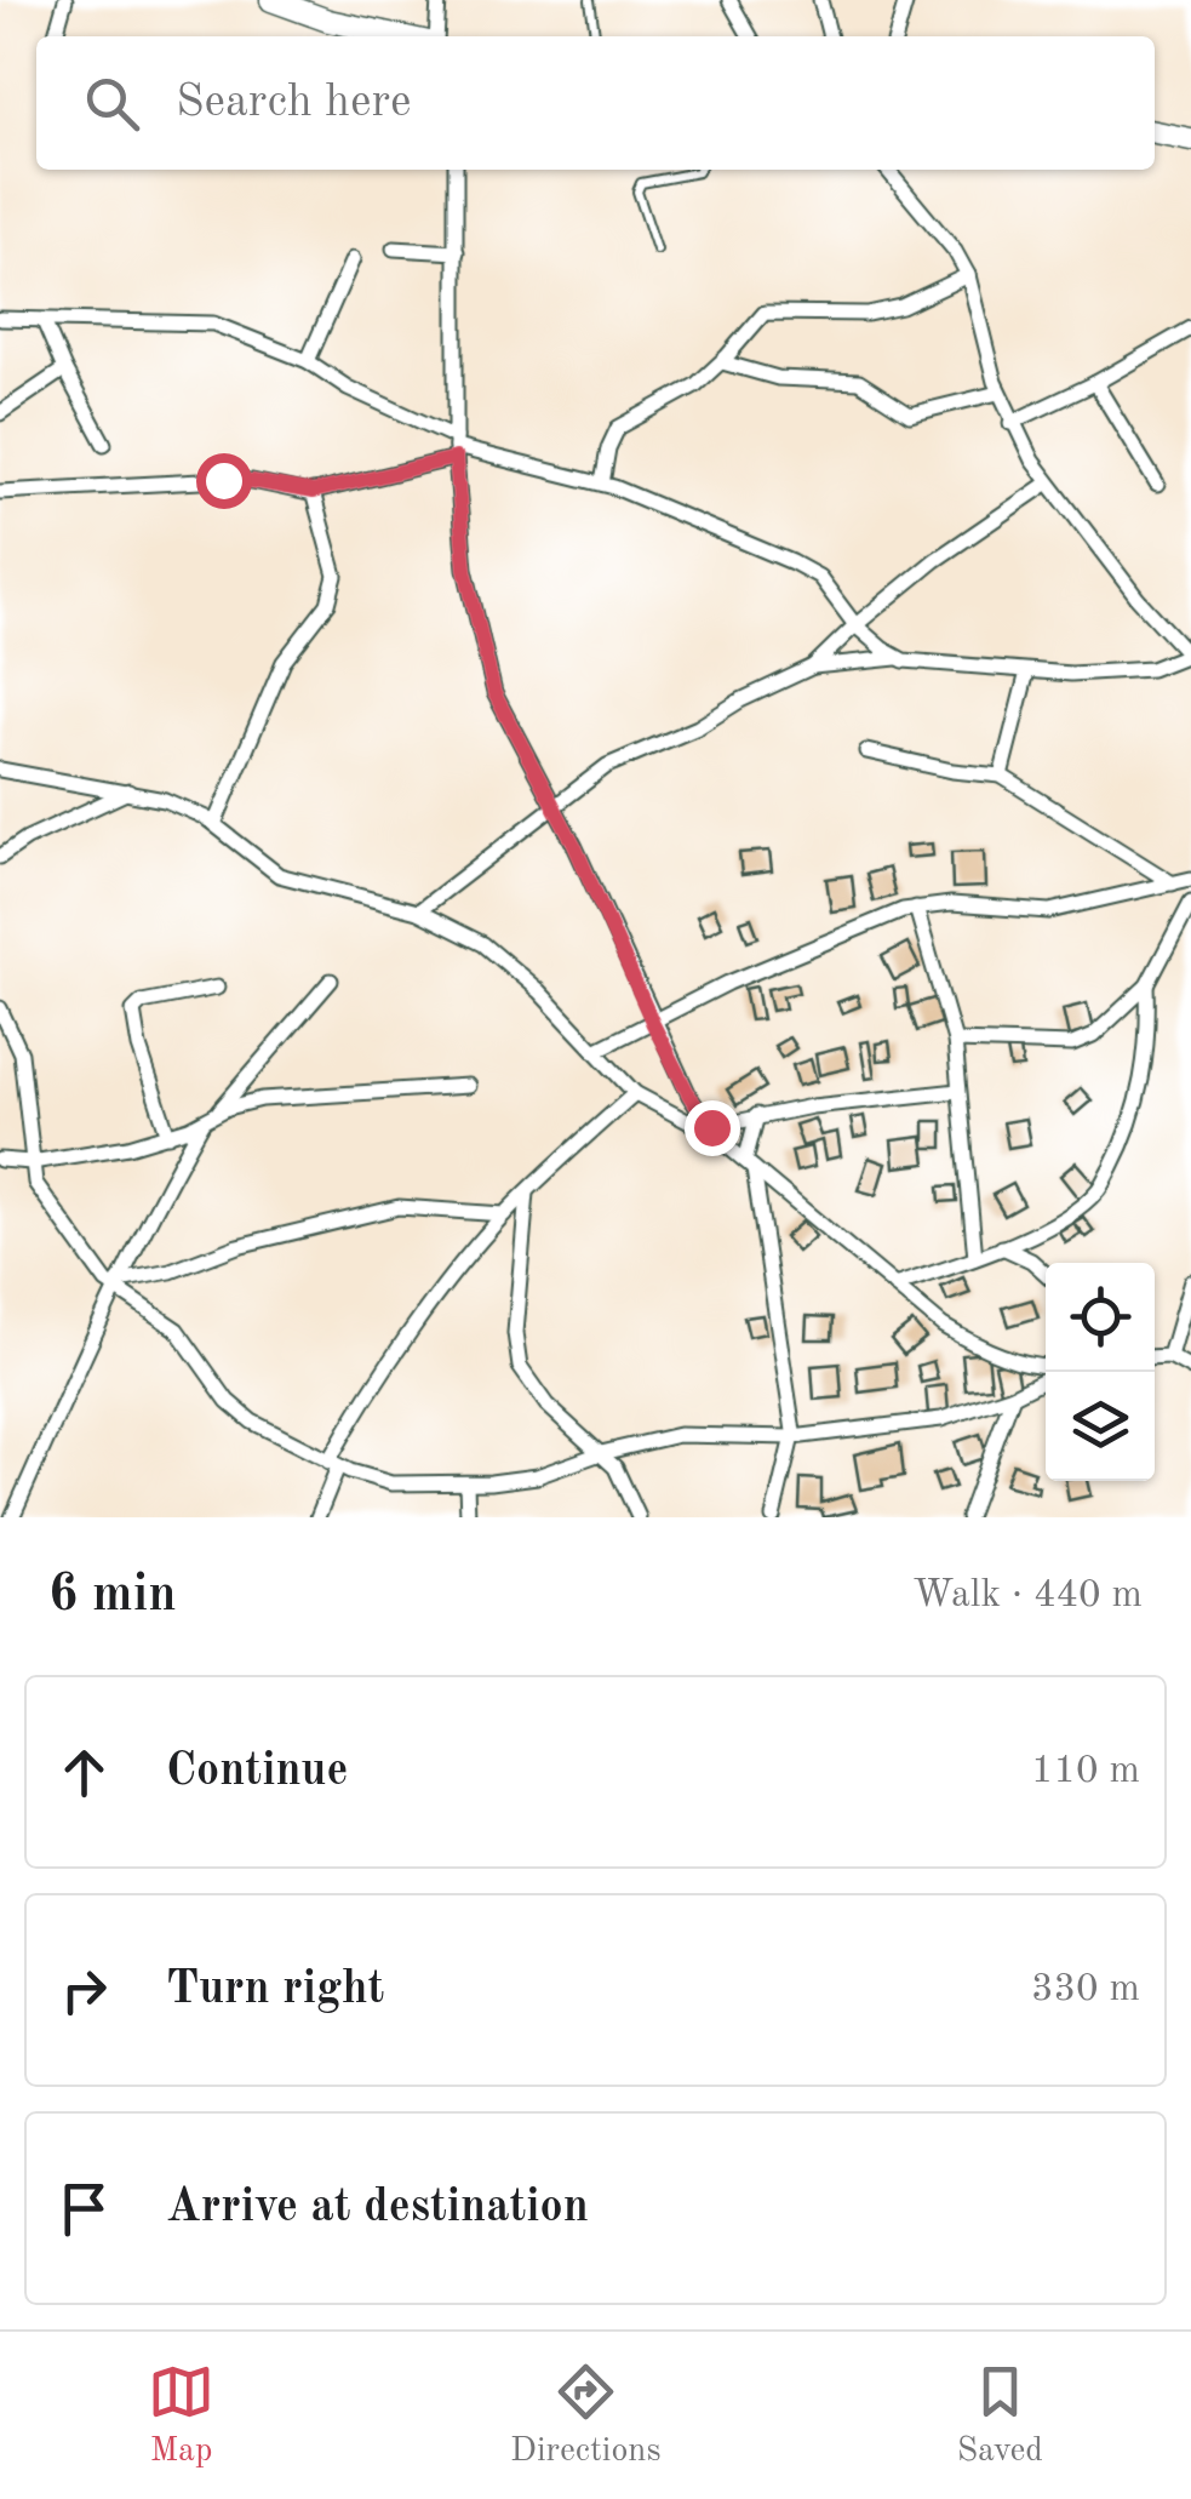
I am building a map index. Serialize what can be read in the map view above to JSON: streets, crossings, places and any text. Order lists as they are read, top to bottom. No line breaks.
{"page":{"search":"Search here","heading":["6 min","Walk · 440 m"],"list":[["Continue","110 m"],["Turn right","330 m"],"Arrive at destination"],"nav":["Map","Directions","Saved"]}}
